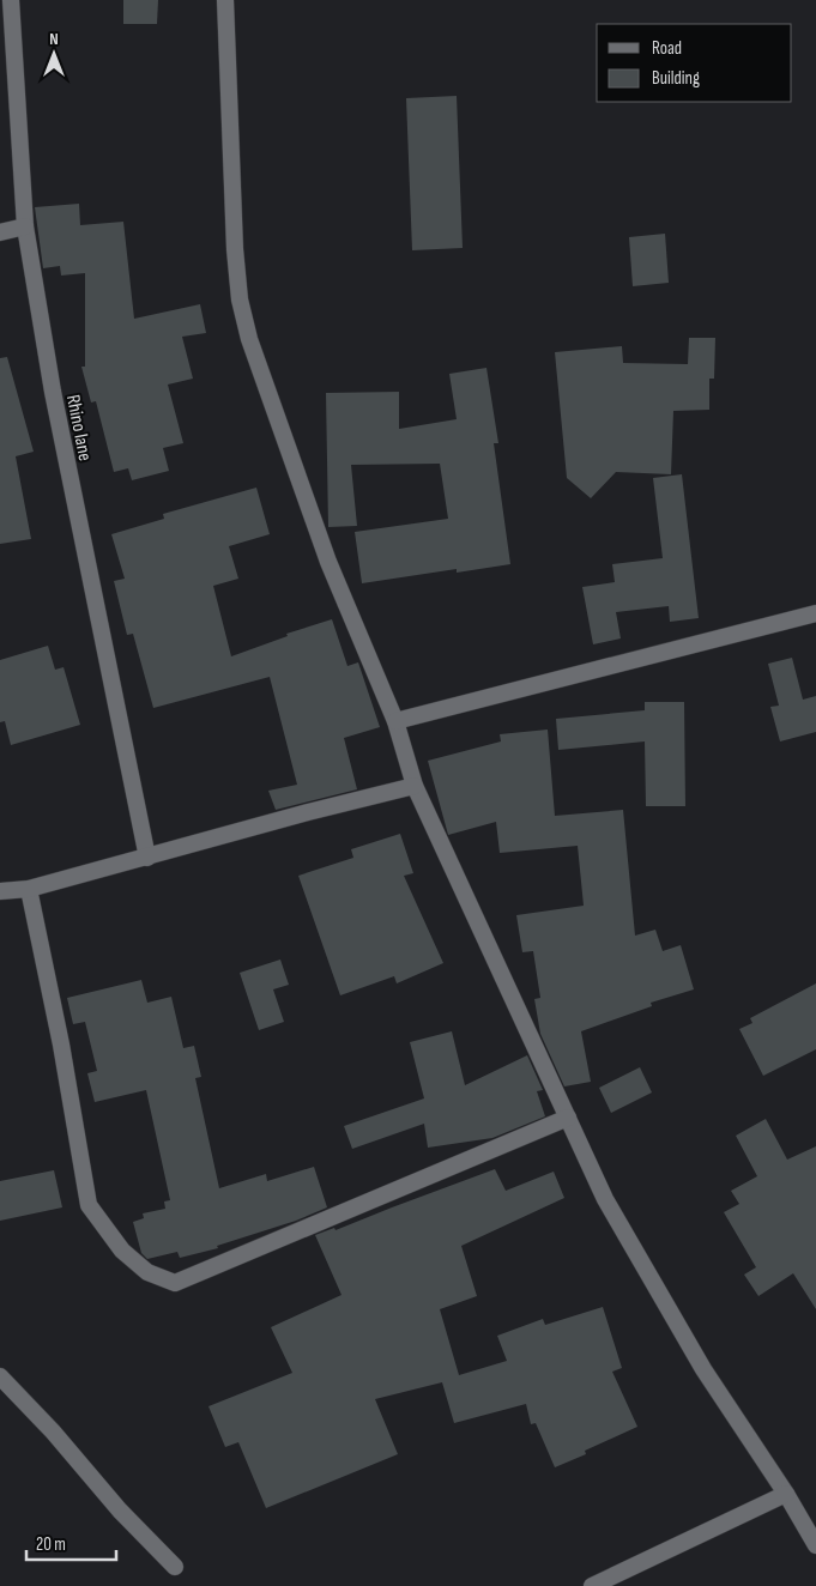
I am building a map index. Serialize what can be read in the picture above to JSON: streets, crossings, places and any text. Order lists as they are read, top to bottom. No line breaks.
{"streets":{"street":["Rhino lane"]},"legend":["Road","Building"],"scale_bar":"20 m","north":"top"}
